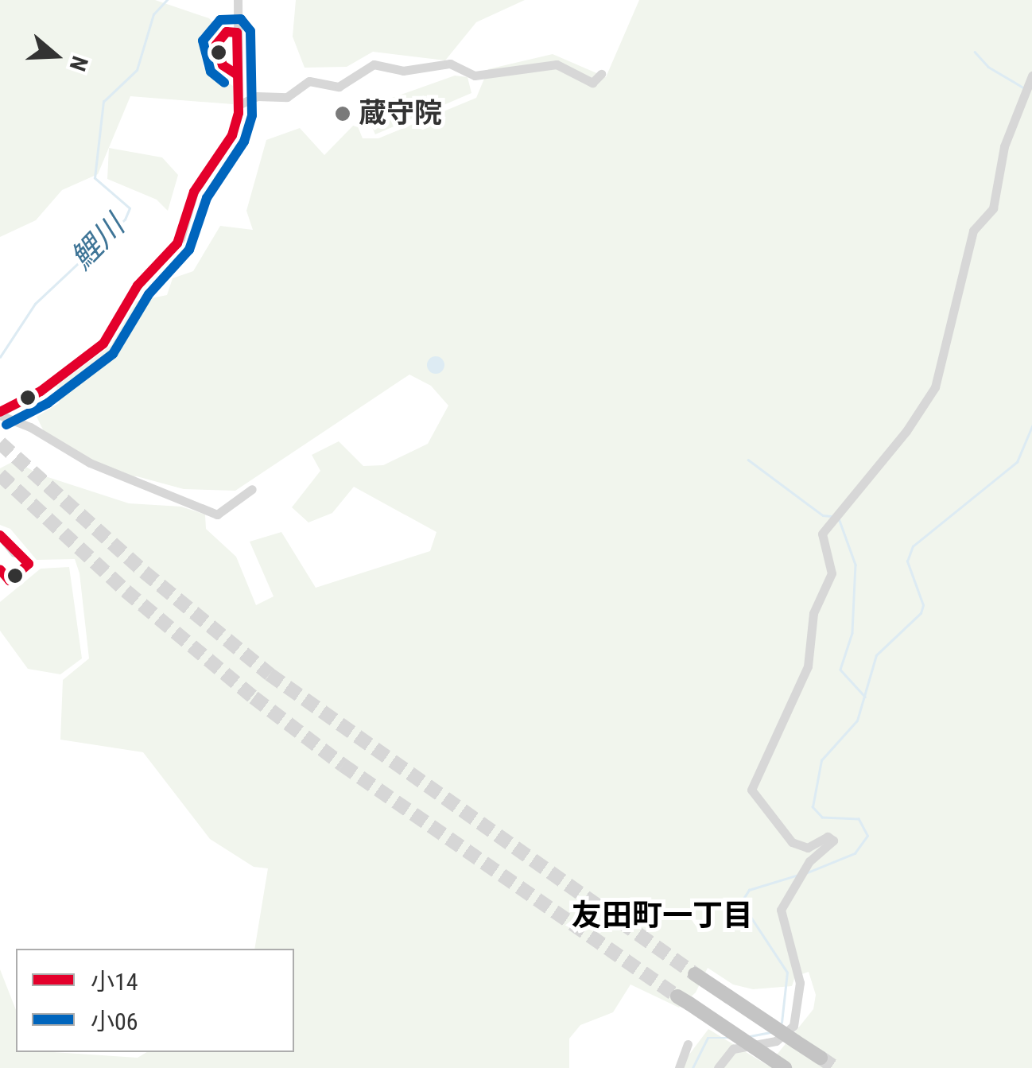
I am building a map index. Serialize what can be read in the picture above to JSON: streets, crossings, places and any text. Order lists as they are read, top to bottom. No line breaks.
{"districts":["友田町一丁目"],"water":["鯉川"],"places":["蔵守院"],"lines":["transit line 小06","transit line 小14"],"legend":["小14","小06"],"north":"right"}
